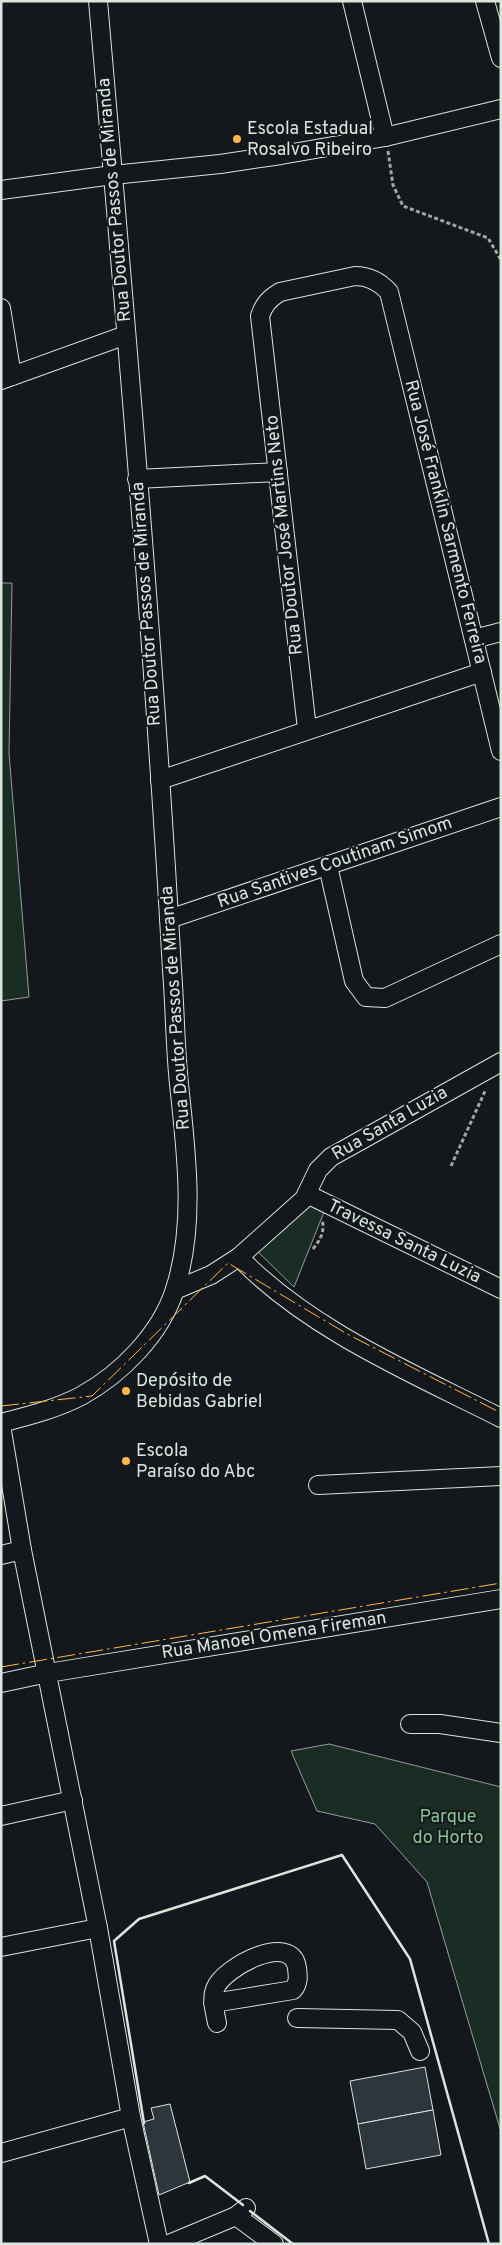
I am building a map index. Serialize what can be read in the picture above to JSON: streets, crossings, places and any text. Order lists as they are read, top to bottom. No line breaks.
{"streets":{"street":["Rua Doutor Passos de Miranda","Rua José Franklin Sarmento Ferreira","Rua Doutor José Martins Neto","Rua Santives Coutinam Simom","Rua Santa Luzia","Travessa Santa Luzia","Rua Manoel Omena Fireman"]},"crossings":[["Rua Doutor Passos de Miranda","Rua Santives Coutinam Simom"],["Rua Doutor Passos de Miranda","Rua Santa Luzia"],["Rua José Franklin Sarmento Ferreira","Rua Doutor José Martins Neto"],["Rua Santa Luzia","Travessa Santa Luzia"]],"parks":["Parque do Horto"],"places":["Escola Estadual Rosalvo Ribeiro","Depósito de Bebidas Gabriel","Escola Paraíso do Abc"]}
